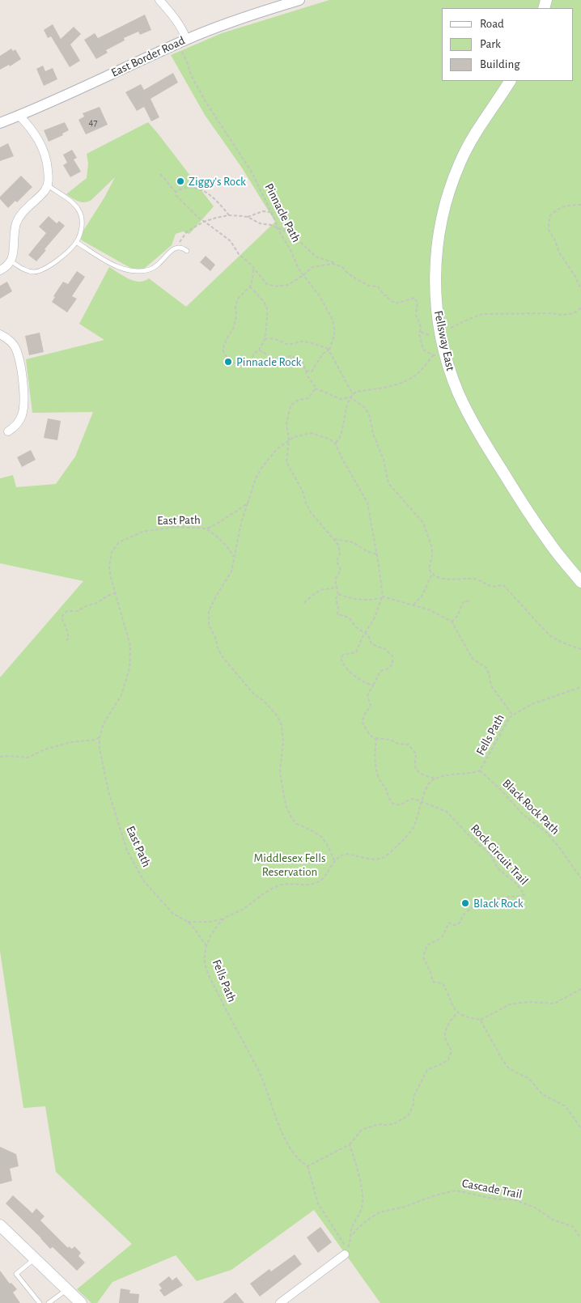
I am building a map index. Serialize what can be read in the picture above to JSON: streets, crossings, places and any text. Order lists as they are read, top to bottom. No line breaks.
{"streets":{"main road":["Fellsway East"],"street":["East Border Road"],"path":["Pinnacle Path","East Path","Fells Path","Black Rock Path","Rock Circuit Trail","Cascade Trail"]},"crossings":[["East Border Road","Pinnacle Path"],["East Path","Fells Path"],["Fells Path","Black Rock Path"]],"parks":["Middlesex Fells Reservation"],"places":["Ziggy's Rock","Pinnacle Rock","Black Rock"],"house_numbers":["47"],"legend":["Road","Park","Building"]}
